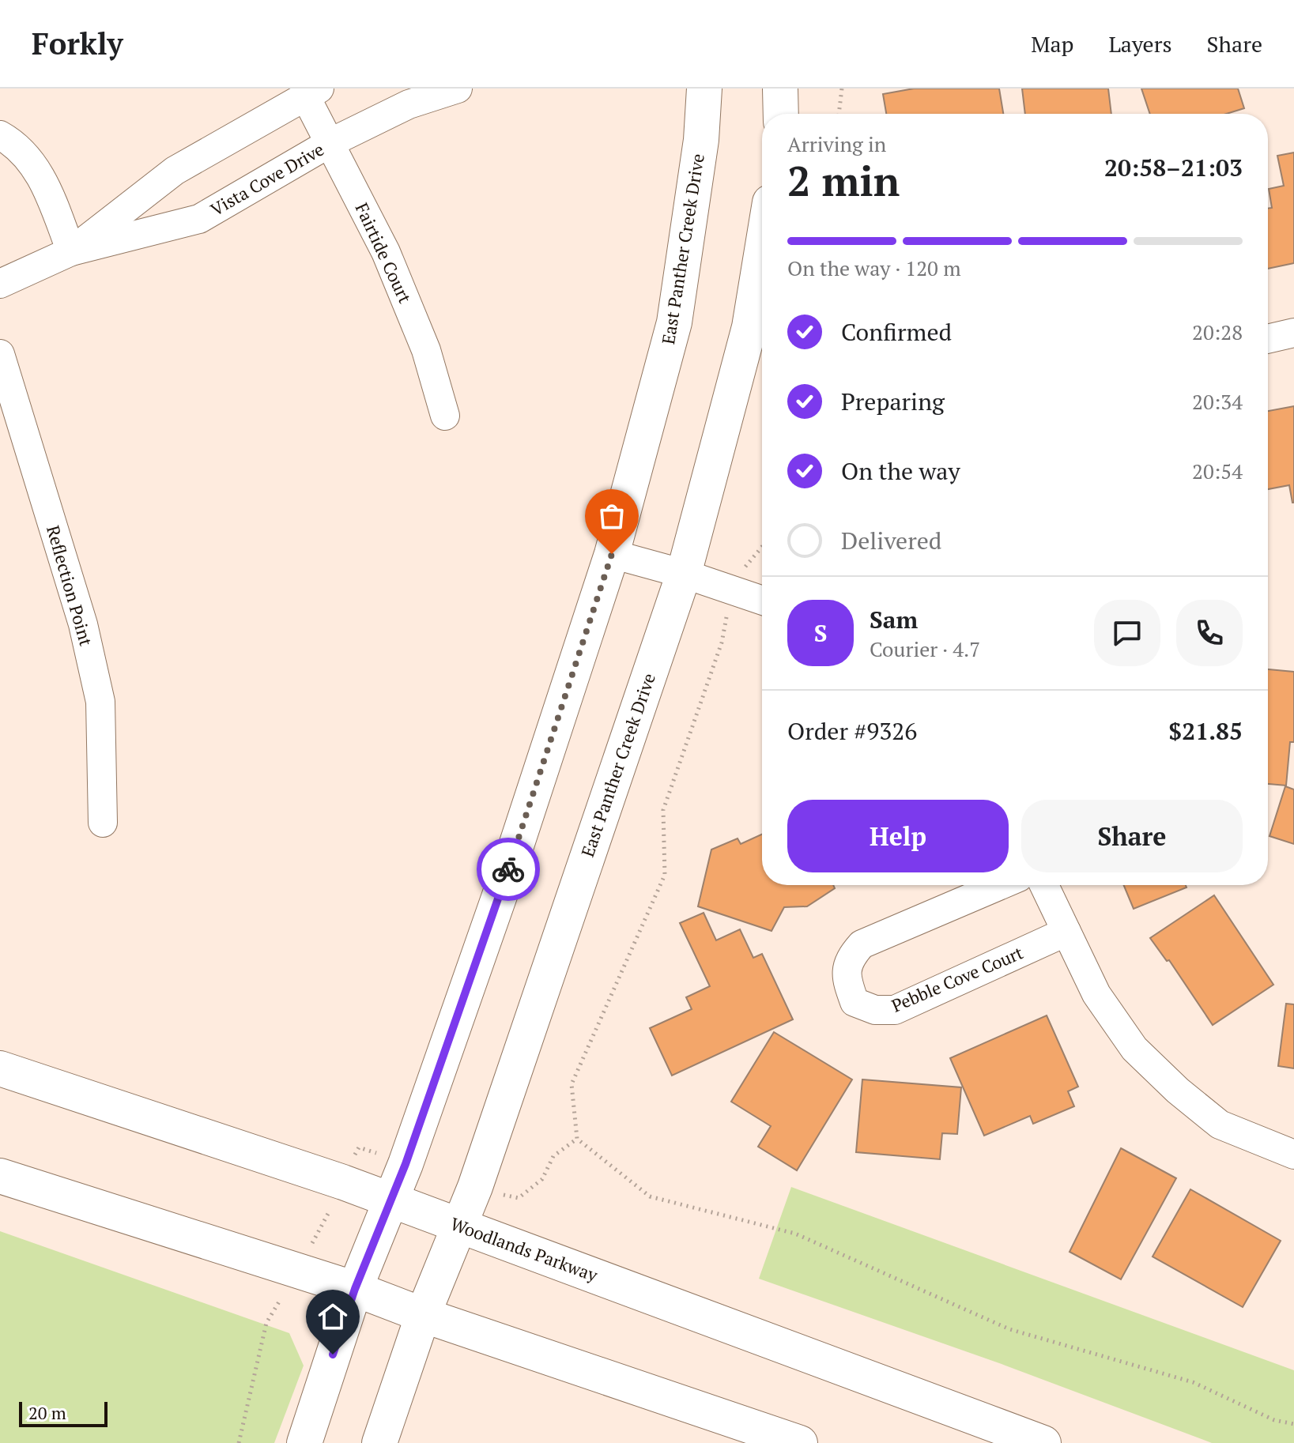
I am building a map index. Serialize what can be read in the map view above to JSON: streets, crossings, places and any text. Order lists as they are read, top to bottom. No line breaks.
{"streets":{"street":["Vista Cove Drive","East Panther Creek Drive","Fairtide Court","Reflection Point","Pebble Cove Court","Woodlands Parkway"]},"crossings":[["Vista Cove Drive","Fairtide Court"],["East Panther Creek Drive","Woodlands Parkway"]],"scale_bar":"20 m","page":{"header":"Forkly","nav":["Map","Layers","Share"],"heading":["2 min","Arriving in","20:58–21:03"],"panel":["Sam","Courier · 4.7","Order #9326","$21.85"],"bar":"On the way · 120 m","list":[["Confirmed","20:28"],["Preparing","20:34"],["On the way","20:54"],"Delivered"],"round":"S","buttons":["Help","Share"],"scale":"20 m"}}
